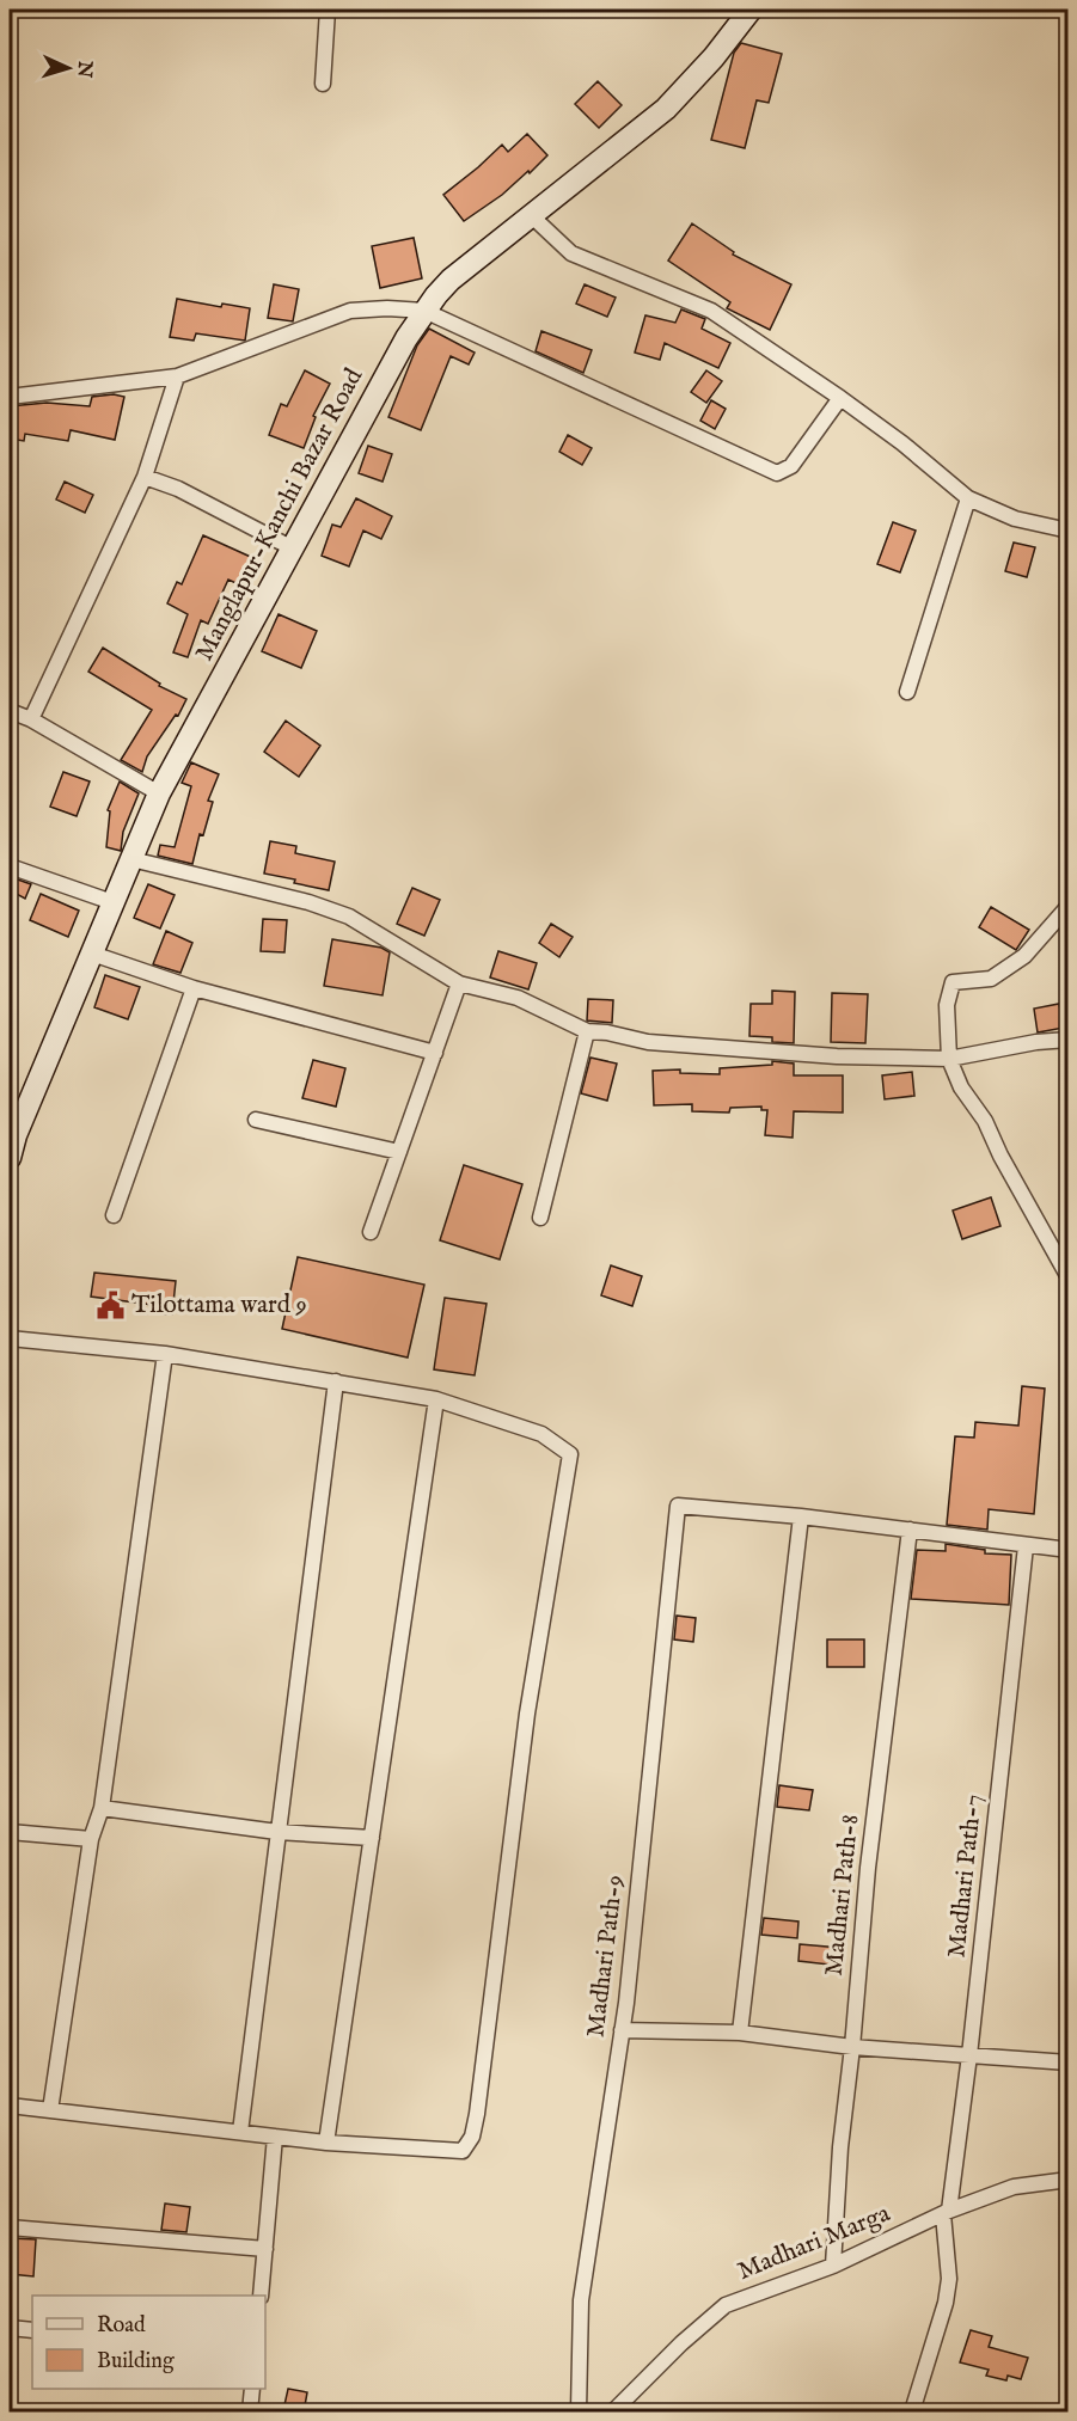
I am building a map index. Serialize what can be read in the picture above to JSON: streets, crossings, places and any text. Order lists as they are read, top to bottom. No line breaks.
{"streets":{"street":["Manglapur-Kanchi Bazar Road","Madhari Path-7","Madhari Path-8","Madhari Path-9","Madhari Marga"]},"crossings":[["Madhari Path-7","Madhari Marga"],["Madhari Path-8","Madhari Marga"]],"places":{"public building":["Tilottama ward 9"]},"legend":["Road","Building"],"north":"right"}
